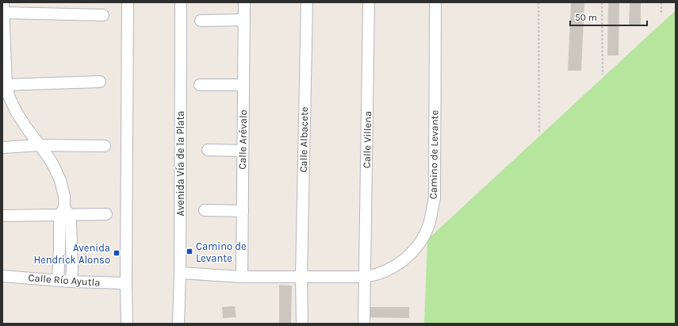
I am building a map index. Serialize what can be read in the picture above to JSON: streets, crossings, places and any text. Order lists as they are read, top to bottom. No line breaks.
{"streets":{"street":["Calle Arévalo","Calle Albacete","Calle Villena","Camino de Levante","Avenida Vía de la Plata","Calle Río Ayutla"]},"crossings":[["Calle Arévalo","Camino de Levante"],["Calle Albacete","Camino de Levante"],["Calle Villena","Camino de Levante"],["Camino de Levante","Avenida Vía de la Plata"]],"places":{"transit":["Camino de Levante","Avenida Hendrick Alonso"]},"scale_bar":"50 m"}
